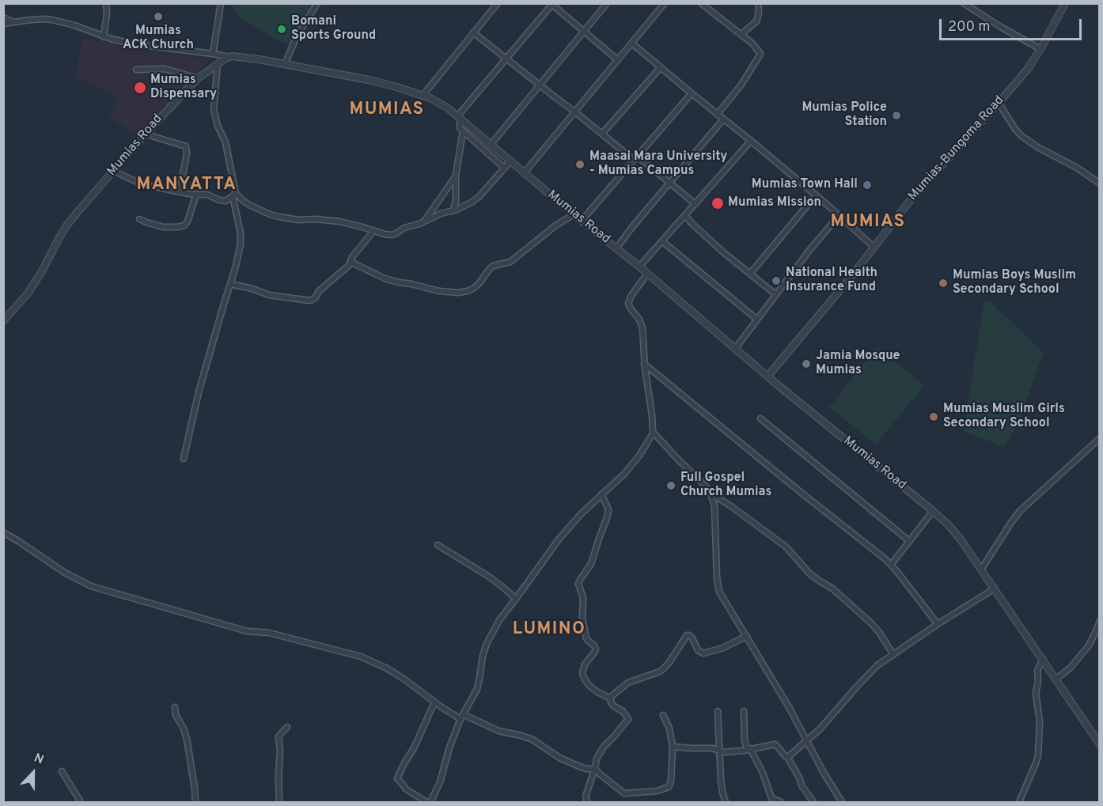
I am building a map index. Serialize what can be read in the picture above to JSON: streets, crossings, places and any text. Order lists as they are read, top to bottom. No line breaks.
{"streets":{"street":["Mumias Road","Mumias-Bungoma Road"]},"crossings":[["Mumias Road","Mumias-Bungoma Road"]],"districts":["MUMIAS","MANYATTA","MUMIAS","LUMINO"],"places":["Mumias ACK Church","Bomani Sports Ground","Mumias Dispensary","Mumias Police Station","Maasai Mara University - Mumias Campus","Mumias Town Hall","Mumias Mission","National Health Insurance Fund","Mumias Boys Muslim Secondary School","Jamia Mosque Mumias","Mumias Muslim Girls Secondary School","Full Gospel Church Mumias"],"scale_bar":"200 m","north":"top"}
